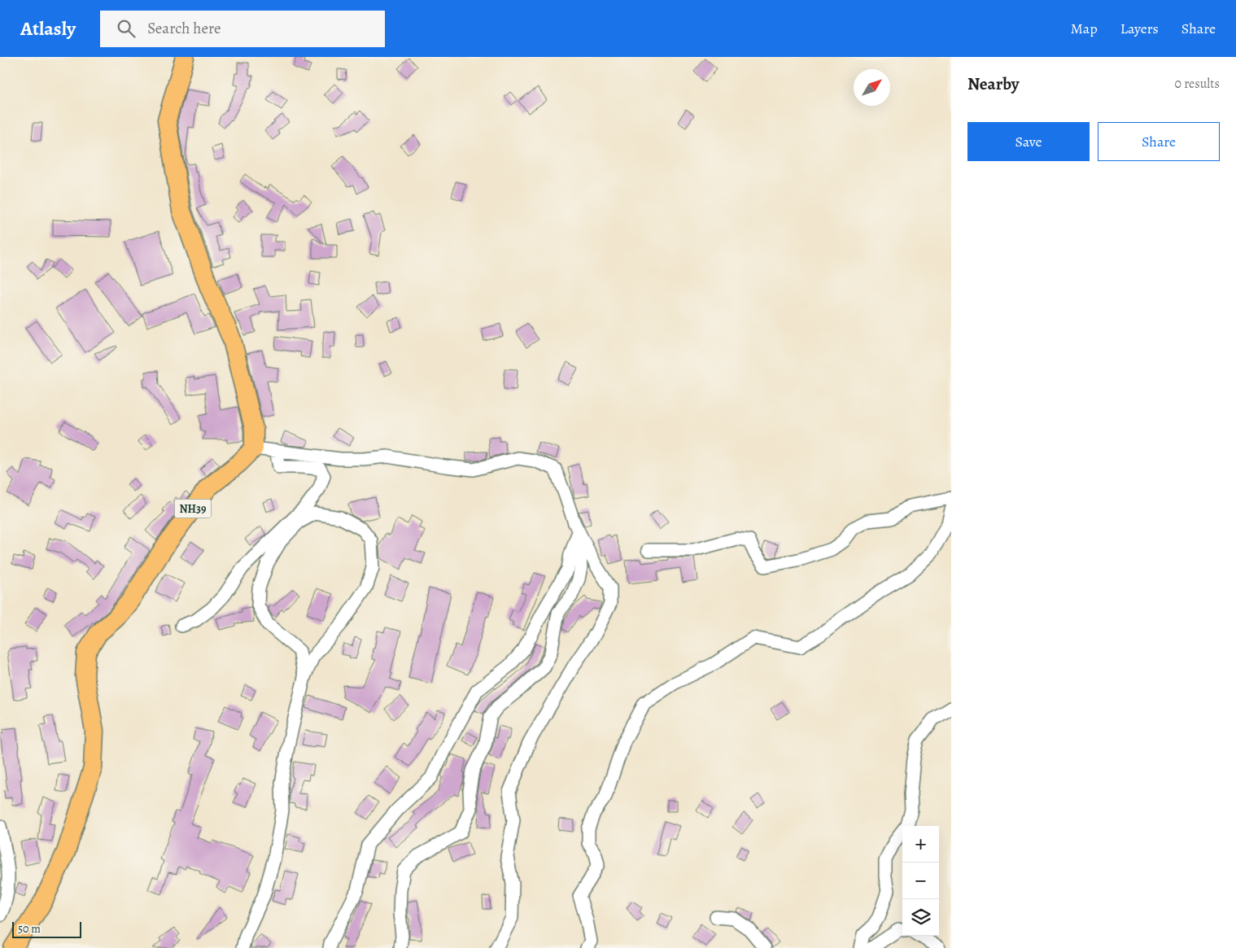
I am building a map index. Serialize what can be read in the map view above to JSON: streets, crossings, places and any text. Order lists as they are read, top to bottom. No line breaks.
{"streets":{"highway":["NH39"]},"scale_bar":"50 m","north":"top right","page":{"header":"Atlasly","search":"Search here","nav":["Map","Layers","Share"],"heading":["Nearby","0 results"],"buttons":["Save","Share"],"map_buttons":["+","−"],"scale":"50 m"}}
